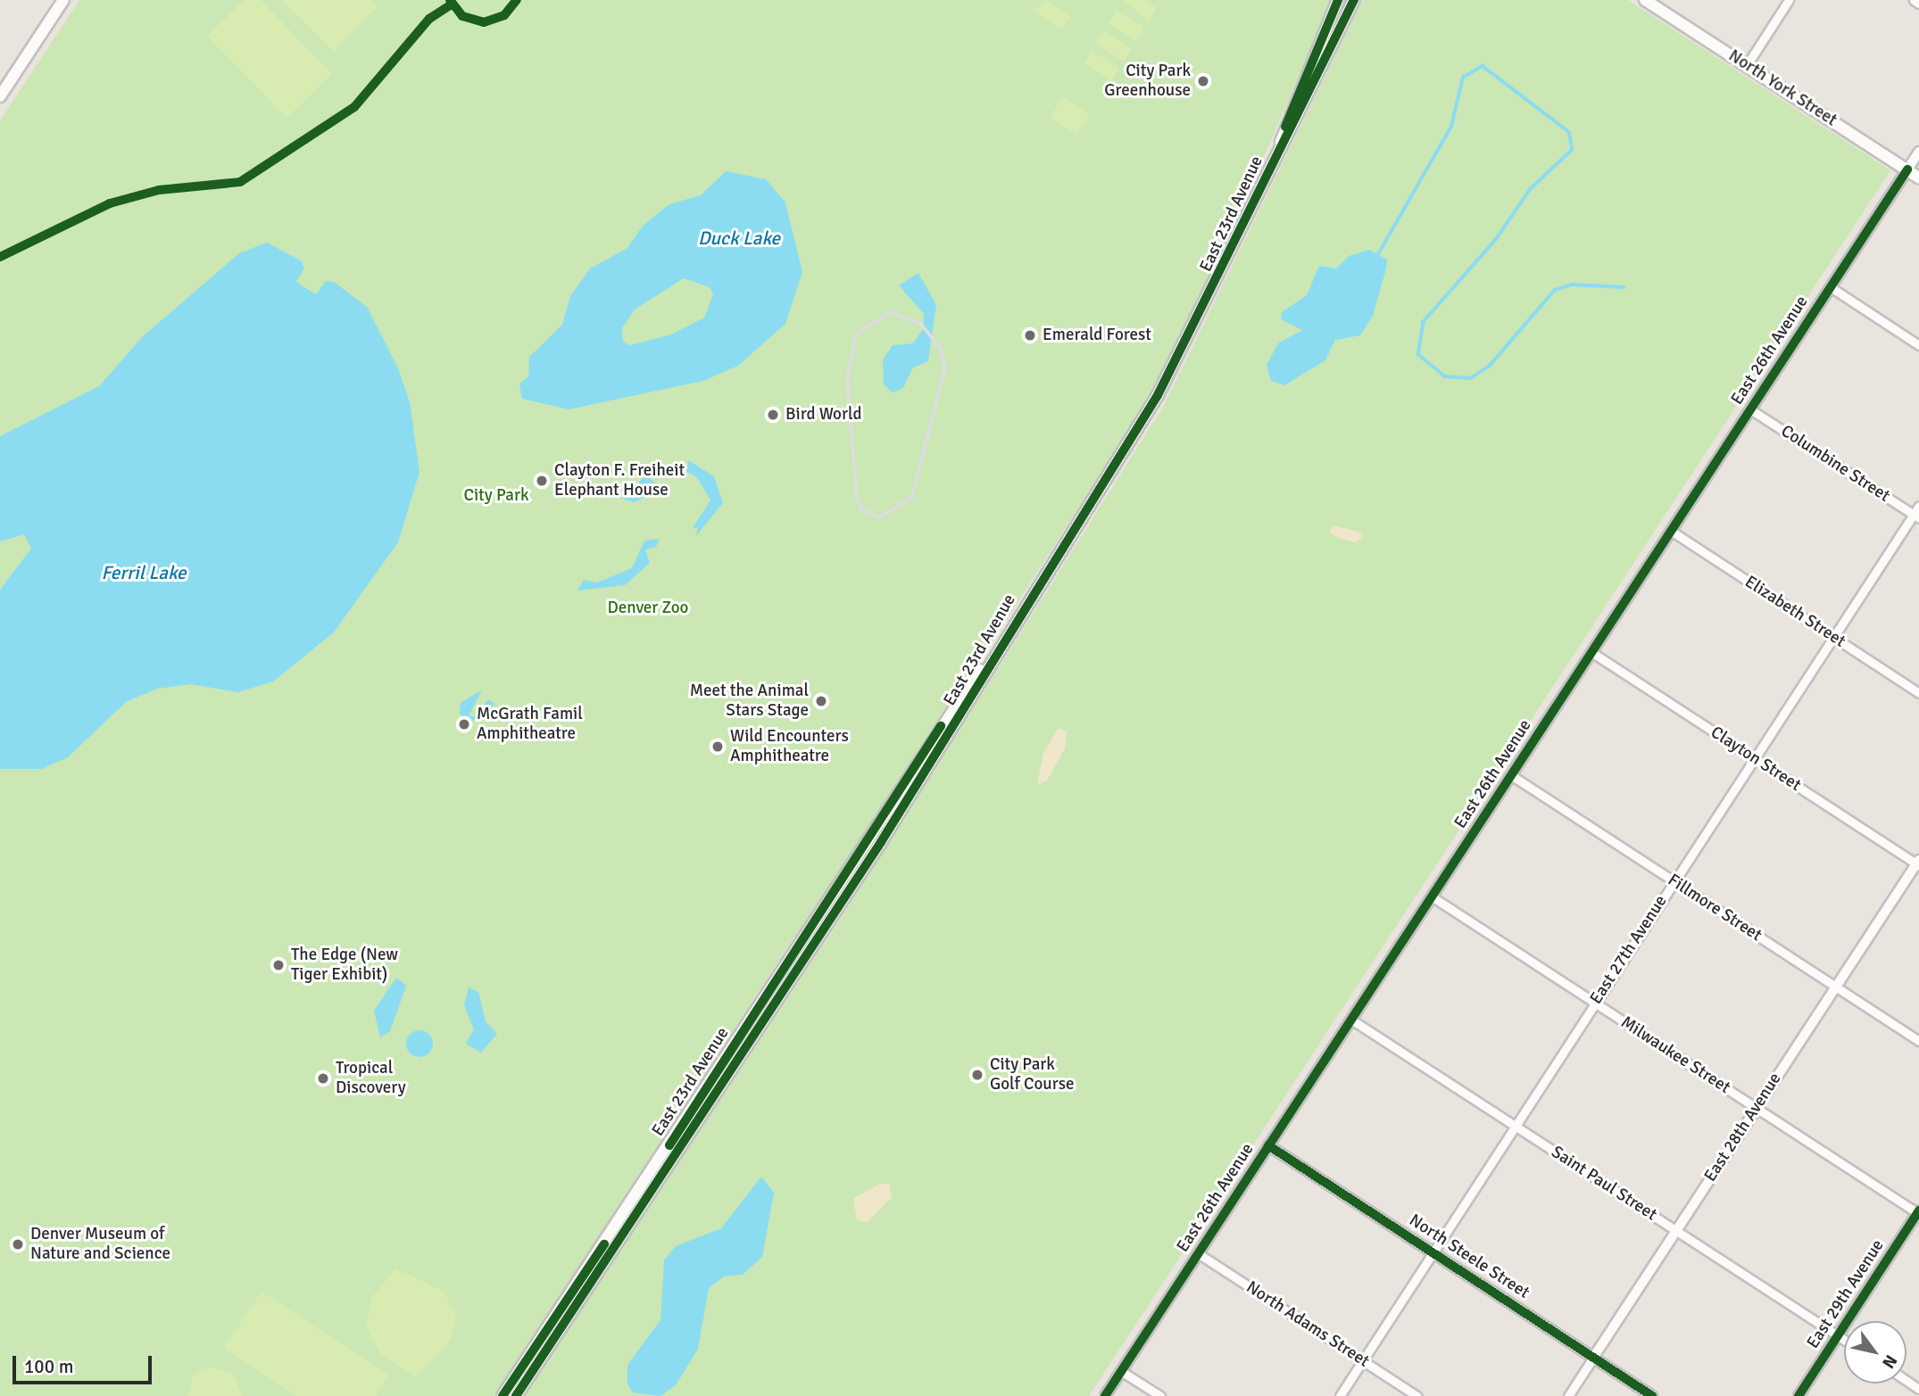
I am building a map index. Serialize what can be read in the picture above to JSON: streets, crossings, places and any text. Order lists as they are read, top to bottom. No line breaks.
{"streets":{"main road":["North York Street","East 23rd Avenue"],"street":["East 26th Avenue","Columbine Street","Elizabeth Street","Clayton Street","Fillmore Street","East 27th Avenue","Milwaukee Street","East 28th Avenue","Saint Paul Street","North Steele Street","East 29th Avenue","North Adams Street"]},"crossings":[["North York Street","East 26th Avenue"],["East 26th Avenue","Columbine Street"],["East 26th Avenue","Elizabeth Street"],["East 26th Avenue","Clayton Street"],["East 26th Avenue","Fillmore Street"],["East 26th Avenue","Milwaukee Street"],["East 26th Avenue","Saint Paul Street"],["East 26th Avenue","North Steele Street"],["East 26th Avenue","North Adams Street"],["Columbine Street","East 27th Avenue"],["Elizabeth Street","East 27th Avenue"],["Clayton Street","East 27th Avenue"],["Clayton Street","East 28th Avenue"],["Fillmore Street","East 27th Avenue"],["Fillmore Street","East 28th Avenue"],["East 27th Avenue","Milwaukee Street"],["East 27th Avenue","Saint Paul Street"],["East 27th Avenue","North Steele Street"],["East 27th Avenue","North Adams Street"],["Milwaukee Street","East 28th Avenue"],["Milwaukee Street","East 29th Avenue"],["East 28th Avenue","Saint Paul Street"],["East 28th Avenue","North Steele Street"],["Saint Paul Street","East 29th Avenue"]],"water":["Duck Lake","Ferril Lake"],"parks":["City Park","Denver Zoo"],"places":["City Park Greenhouse","Emerald Forest","Bird World","Clayton F. Freiheit Elephant House","Meet the Animal Stars Stage","McGrath Famil Amphitheatre","Wild Encounters Amphitheatre","The Edge (New Tiger Exhibit)","City Park Golf Course","Tropical Discovery","Denver Museum of Nature and Science"],"scale_bar":"100 m","north":"bottom right"}
